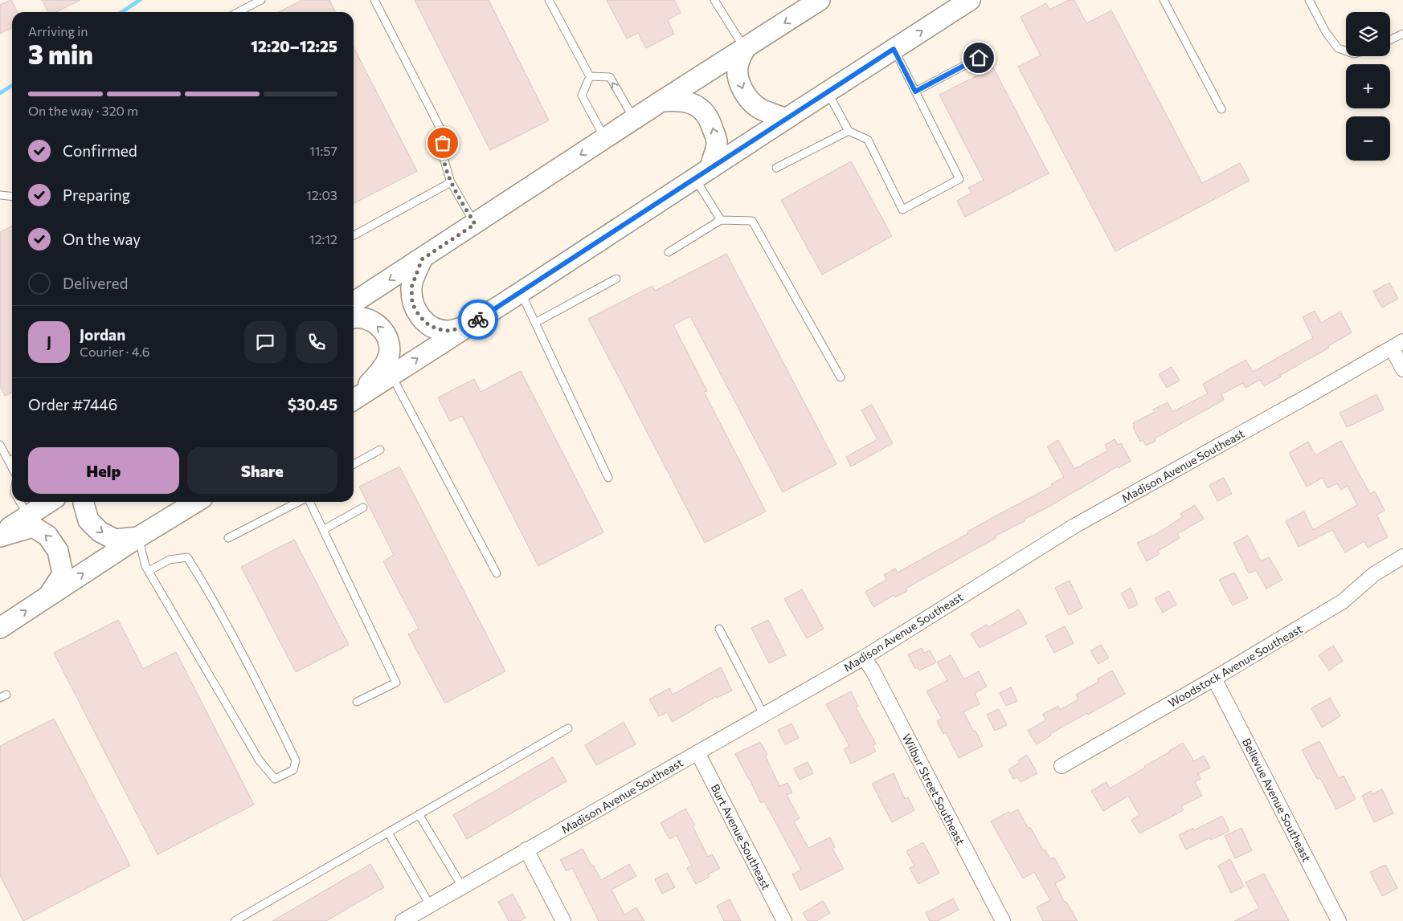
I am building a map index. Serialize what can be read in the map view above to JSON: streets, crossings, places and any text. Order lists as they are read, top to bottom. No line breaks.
{"streets":{"street":["Madison Avenue Southeast","Woodstock Avenue Southeast","Wilbur Street Southeast","Bellevue Avenue Southeast","Burt Avenue Southeast"]},"crossings":[["Madison Avenue Southeast","Wilbur Street Southeast"],["Madison Avenue Southeast","Burt Avenue Southeast"],["Woodstock Avenue Southeast","Bellevue Avenue Southeast"]],"page":{"map_buttons":["+","−"],"heading":["3 min","Arriving in","12:20–12:25"],"panel":["Jordan","Courier · 4.6","Order #7446","$30.45"],"bar":"On the way · 320 m","list":[["Confirmed","11:57"],["Preparing","12:03"],["On the way","12:12"],"Delivered"],"round":"J","buttons":["Help","Share"]}}
